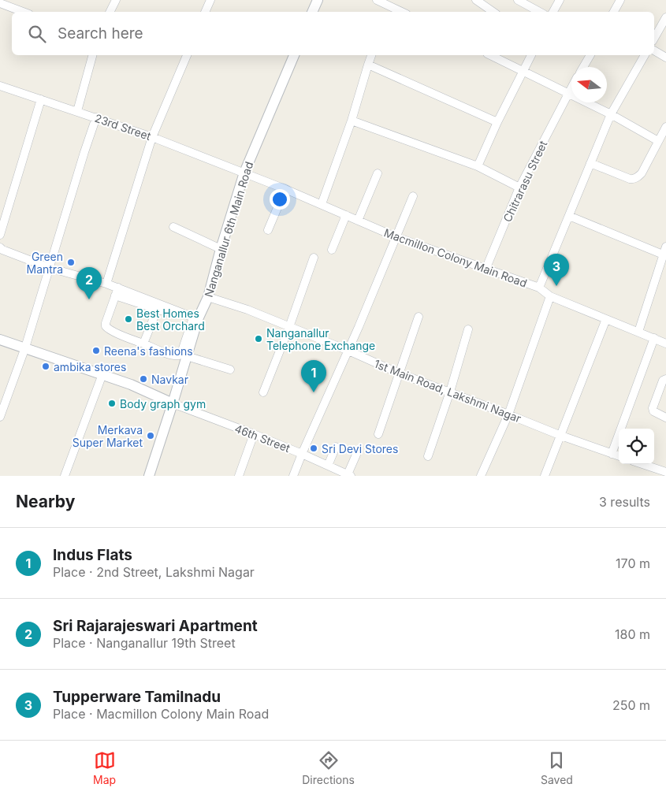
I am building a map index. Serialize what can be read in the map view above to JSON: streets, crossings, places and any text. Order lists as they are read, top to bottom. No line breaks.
{"streets":{"street":["23rd Street","Chitrarasu Street","Nanganallur 6th Main Road","Macmillon Colony Main Road","1st Main Road, Lakshmi Nagar","46th Street"]},"crossings":[["23rd Street","Nanganallur 6th Main Road"],["23rd Street","Macmillon Colony Main Road"],["Chitrarasu Street","Macmillon Colony Main Road"],["Nanganallur 6th Main Road","Macmillon Colony Main Road"],["Nanganallur 6th Main Road","1st Main Road, Lakshmi Nagar"],["Nanganallur 6th Main Road","46th Street"]],"places":["Green Mantra","Best Homes Best Orchard","Nanganallur Telephone Exchange","Reena's fashions","ambika stores","Navkar","Body graph gym","Merkava Super Market","Sri Devi Stores"],"north":"left","page":{"search":"Search here","pins":["3","2","1"],"heading":["Nearby","3 results"],"list":[{"mark":"1","name":"Indus Flats","note":"Place · 2nd Street, Lakshmi Nagar","value":"170 m"},{"mark":"2","name":"Sri Rajarajeswari Apartment","note":"Place · Nanganallur 19th Street","value":"180 m"},{"mark":"3","name":"Tupperware Tamilnadu","note":"Place · Macmillon Colony Main Road","value":"250 m"}],"nav":["Map","Directions","Saved"]}}
